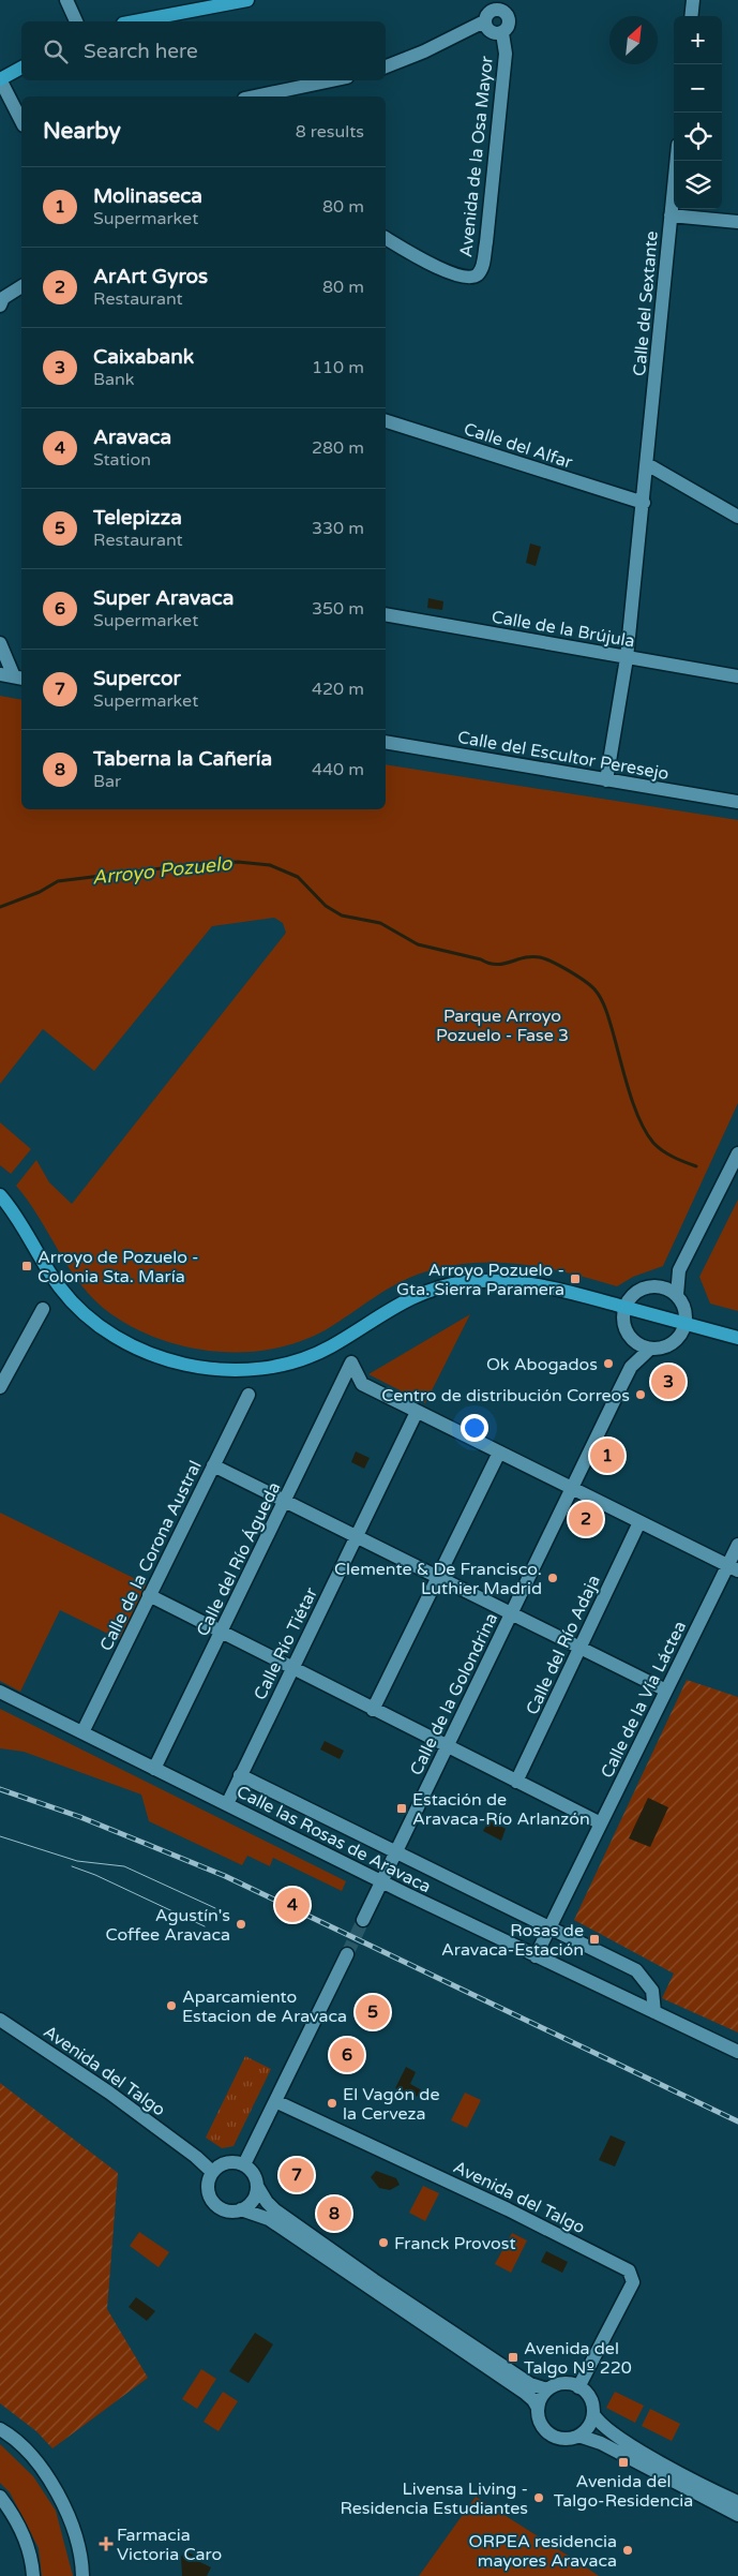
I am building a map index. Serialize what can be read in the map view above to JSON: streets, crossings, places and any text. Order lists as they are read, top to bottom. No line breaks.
{"streets":{"street":["Avenida de la Osa Mayor","Calle del Sextante","Calle del Alfar","Calle de la Brújula","Calle del Escultor Peresejo","Calle de la Corona Austral","Calle del Río Águeda","Calle Río Tiétar","Calle del Río Adaja","Calle de la Golondrina","Calle de la Vía Láctea","Calle las Rosas de Aravaca","Avenida del Talgo"]},"crossings":[["Calle del Sextante","Calle del Alfar"],["Calle del Sextante","Calle de la Brújula"],["Calle del Sextante","Calle del Escultor Peresejo"],["Calle de la Corona Austral","Calle las Rosas de Aravaca"],["Calle del Río Águeda","Calle Río Tiétar"],["Calle del Río Águeda","Calle las Rosas de Aravaca"],["Calle Río Tiétar","Calle las Rosas de Aravaca"],["Calle de la Golondrina","Calle las Rosas de Aravaca"],["Calle de la Vía Láctea","Calle las Rosas de Aravaca"]],"water":["Arroyo Pozuelo"],"parks":["Parque Arroyo Pozuelo - Fase 3"],"places":{"transit":["Arroyo de Pozuelo - Colonia Sta. María","Arroyo Pozuelo - Gta. Sierra Paramera","Estación de Aravaca-Río Arlanzón","Rosas de Aravaca-Estación","Avenida del Talgo Nº 220","Avenida del Talgo-Residencia"],"other":["Ok Abogados","Centro de distribución Correos","Clemente & De Francisco. Luthier Madrid","Agustín's Coffee Aravaca","Aparcamiento Estacion de Aravaca","El Vagón de la Cerveza","Franck Provost","Livensa Living - Residencia Estudiantes","ORPEA residencia mayores Aravaca"],"health":["Farmacia Victoria Caro"]},"north":"top right","page":{"map_buttons":["+","−"],"search":"Search here","heading":["Nearby","8 results"],"list":[{"mark":"1","name":"Molinaseca","note":"Supermarket","value":"80 m"},{"mark":"2","name":"ArArt Gyros","note":"Restaurant","value":"80 m"},{"mark":"3","name":"Caixabank","note":"Bank","value":"110 m"},{"mark":"4","name":"Aravaca","note":"Station","value":"280 m"},{"mark":"5","name":"Telepizza","note":"Restaurant","value":"330 m"},{"mark":"6","name":"Super Aravaca","note":"Supermarket","value":"350 m"},{"mark":"7","name":"Supercor","note":"Supermarket","value":"420 m"},{"mark":"8","name":"Taberna la Cañería","note":"Bar","value":"440 m"}],"pins":["3","1","2","4","5","6","7","8"]}}
